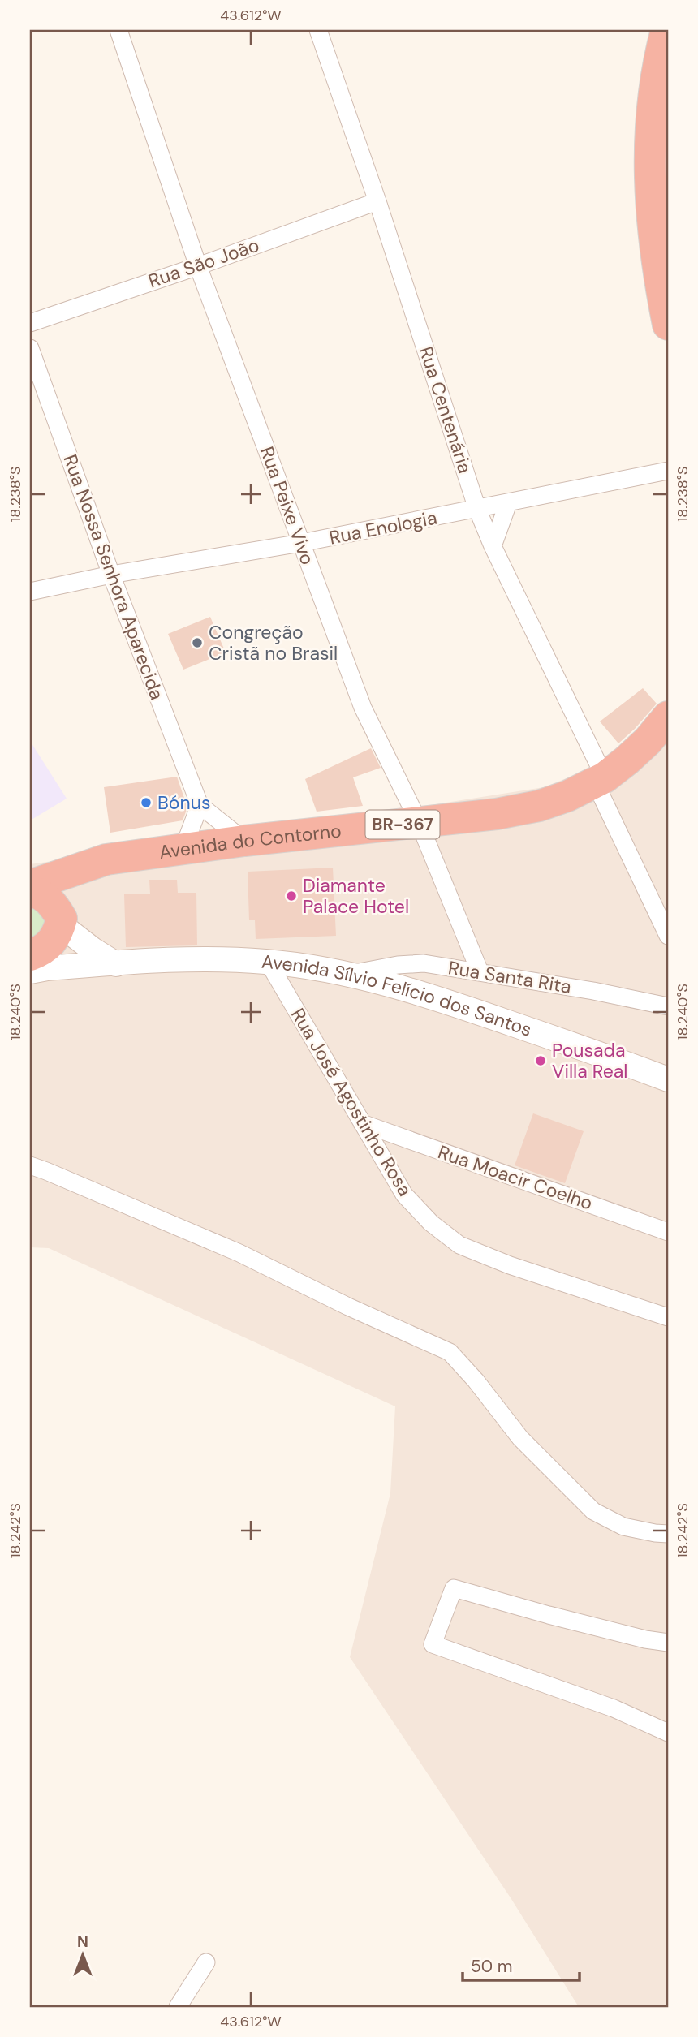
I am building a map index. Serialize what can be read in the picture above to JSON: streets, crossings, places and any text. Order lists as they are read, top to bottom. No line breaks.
{"streets":{"highway":["BR-367","Avenida do Contorno"],"main road":["Avenida Sílvio Felício dos Santos"],"street":["Rua São João","Rua Centenária","Rua Peixe Vivo","Rua Enologia","Rua Nossa Senhora Aparecida","Rua Santa Rita","Rua José Agostinho Rosa","Rua Moacir Coelho"]},"crossings":[["Rua São João","Rua Centenária"],["Rua São João","Rua Peixe Vivo"],["Rua Centenária","Rua Enologia"],["Rua Centenária","Avenida do Contorno"],["Rua Peixe Vivo","Rua Enologia"],["Rua Peixe Vivo","Avenida do Contorno"],["Rua Peixe Vivo","Rua Santa Rita"],["Rua Enologia","Rua Nossa Senhora Aparecida"],["BR-367","Avenida do Contorno"],["Rua Santa Rita","Avenida Sílvio Felício dos Santos"],["Avenida Sílvio Felício dos Santos","Rua José Agostinho Rosa"],["Rua José Agostinho Rosa","Rua Moacir Coelho"]],"places":["Congreção Cristã no Brasil","Bónus","Diamante Palace Hotel","Pousada Villa Real"],"scale_bar":"50 m","north":"top","coordinates":["43.612°W","18.238°S","18.240°S","18.242°S"]}
